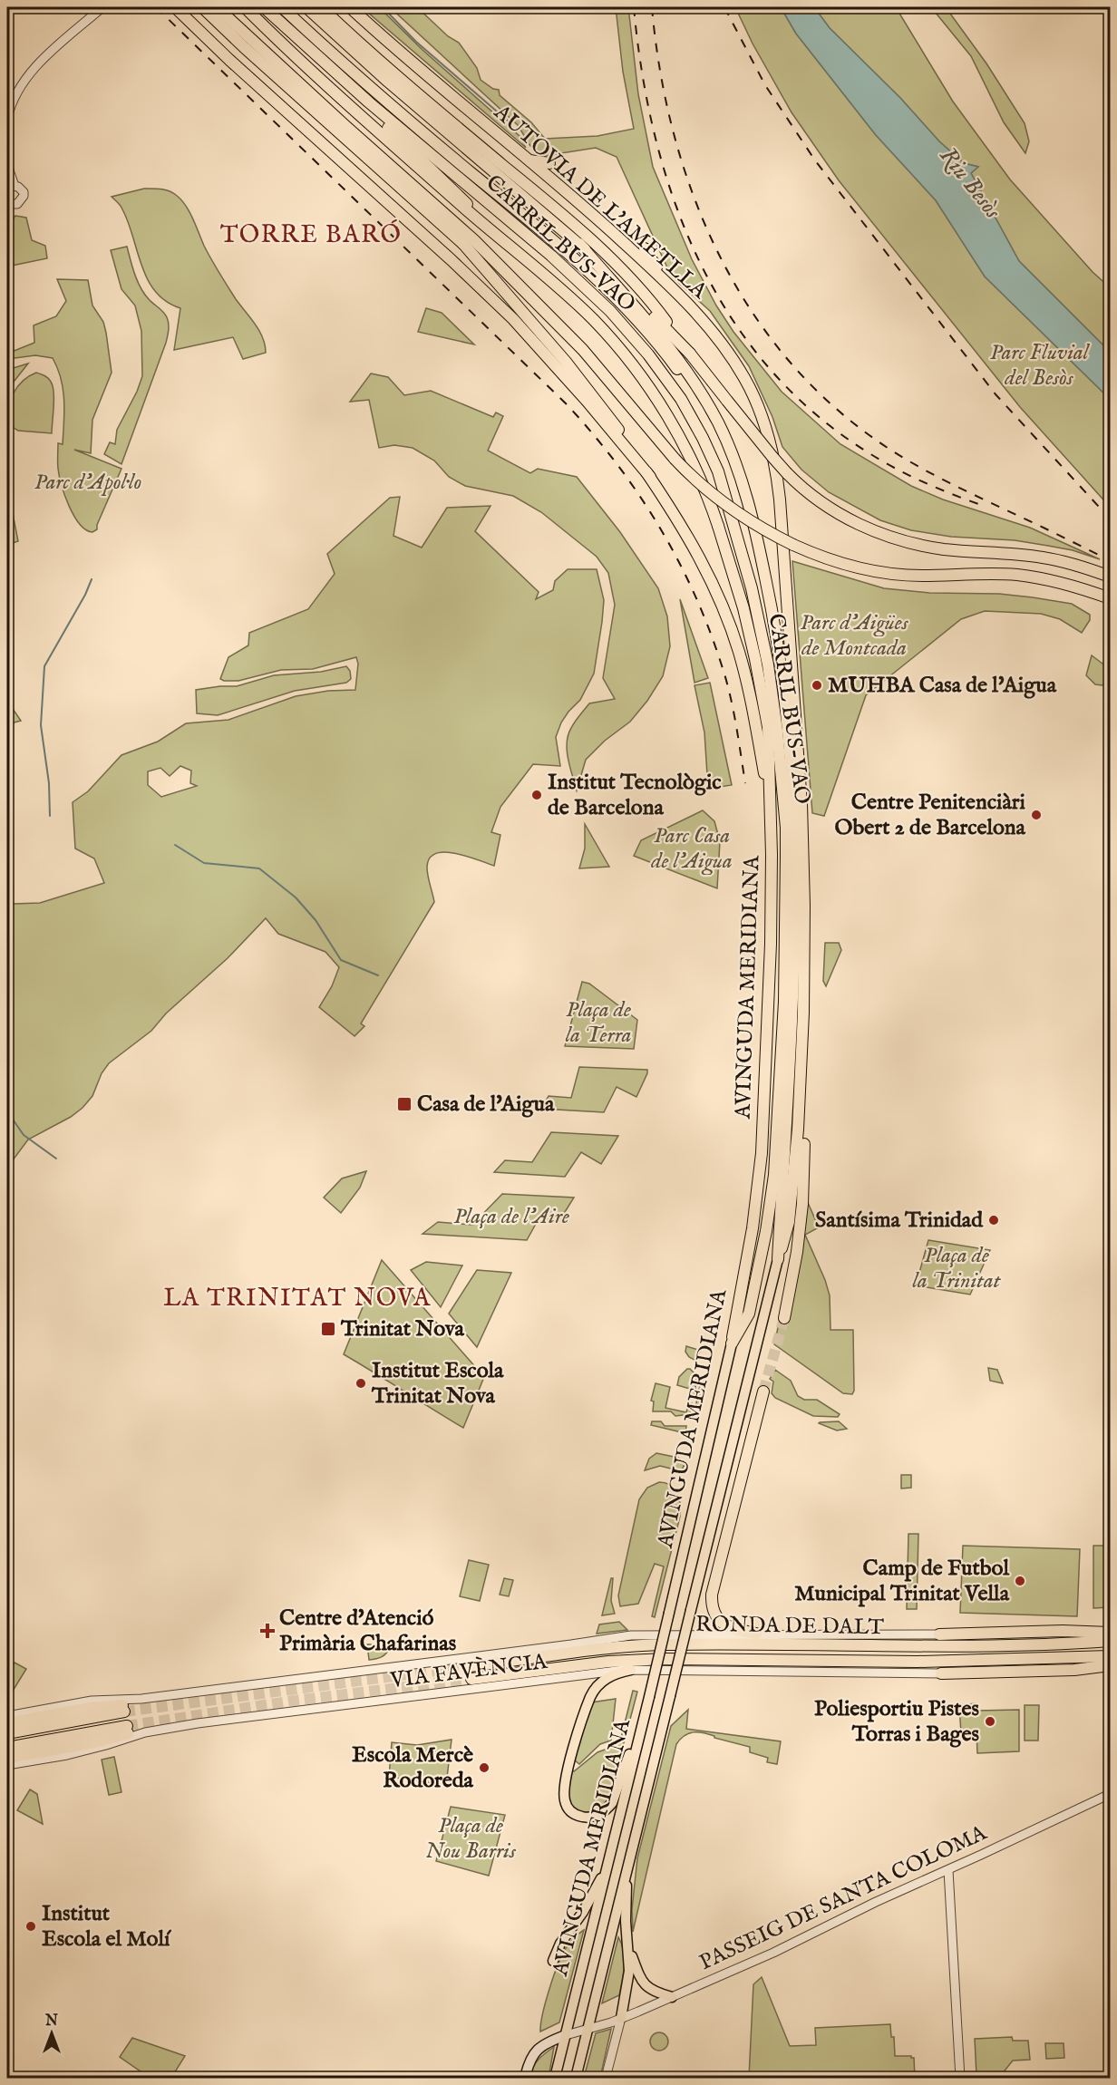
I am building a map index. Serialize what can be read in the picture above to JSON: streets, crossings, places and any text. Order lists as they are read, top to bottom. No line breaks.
{"streets":{"highway":["AUTOVIA DE L'AMETLLA","CARRIL BUS-VAO","AVINGUDA MERIDIANA","RONDA DE DALT"],"street":["VIA FAVÈNCIA","PASSEIG DE SANTA COLOMA"]},"crossings":[["CARRIL BUS-VAO","AVINGUDA MERIDIANA"],["AVINGUDA MERIDIANA","PASSEIG DE SANTA COLOMA"]],"districts":["TORRE BARÓ","LA TRINITAT NOVA"],"water":["Riu Besòs"],"parks":["Parc Fluvial del Besòs","Parc d'Apol·lo","Parc d'Aigües de Montcada","Parc Casa de l'Aigua","Plaça de la Terra","Plaça de l'Aire","Plaça de la Trinitat","Plaça de Nou Barris"],"places":{"other":["MUHBA Casa de l'Aigua","Institut Tecnològic de Barcelona","Centre Penitenciàri Obert 2 de Barcelona","Santísima Trinidad","Institut Escola Trinitat Nova","Camp de Futbol Municipal Trinitat Vella","Poliesportiu Pistes Torras i Bages","Escola Mercè Rodoreda","Institut Escola el Molí"],"transit":["Casa de l'Aigua","Trinitat Nova"],"health":["Centre d'Atenció Primària Chafarinas"]},"north":"top"}
